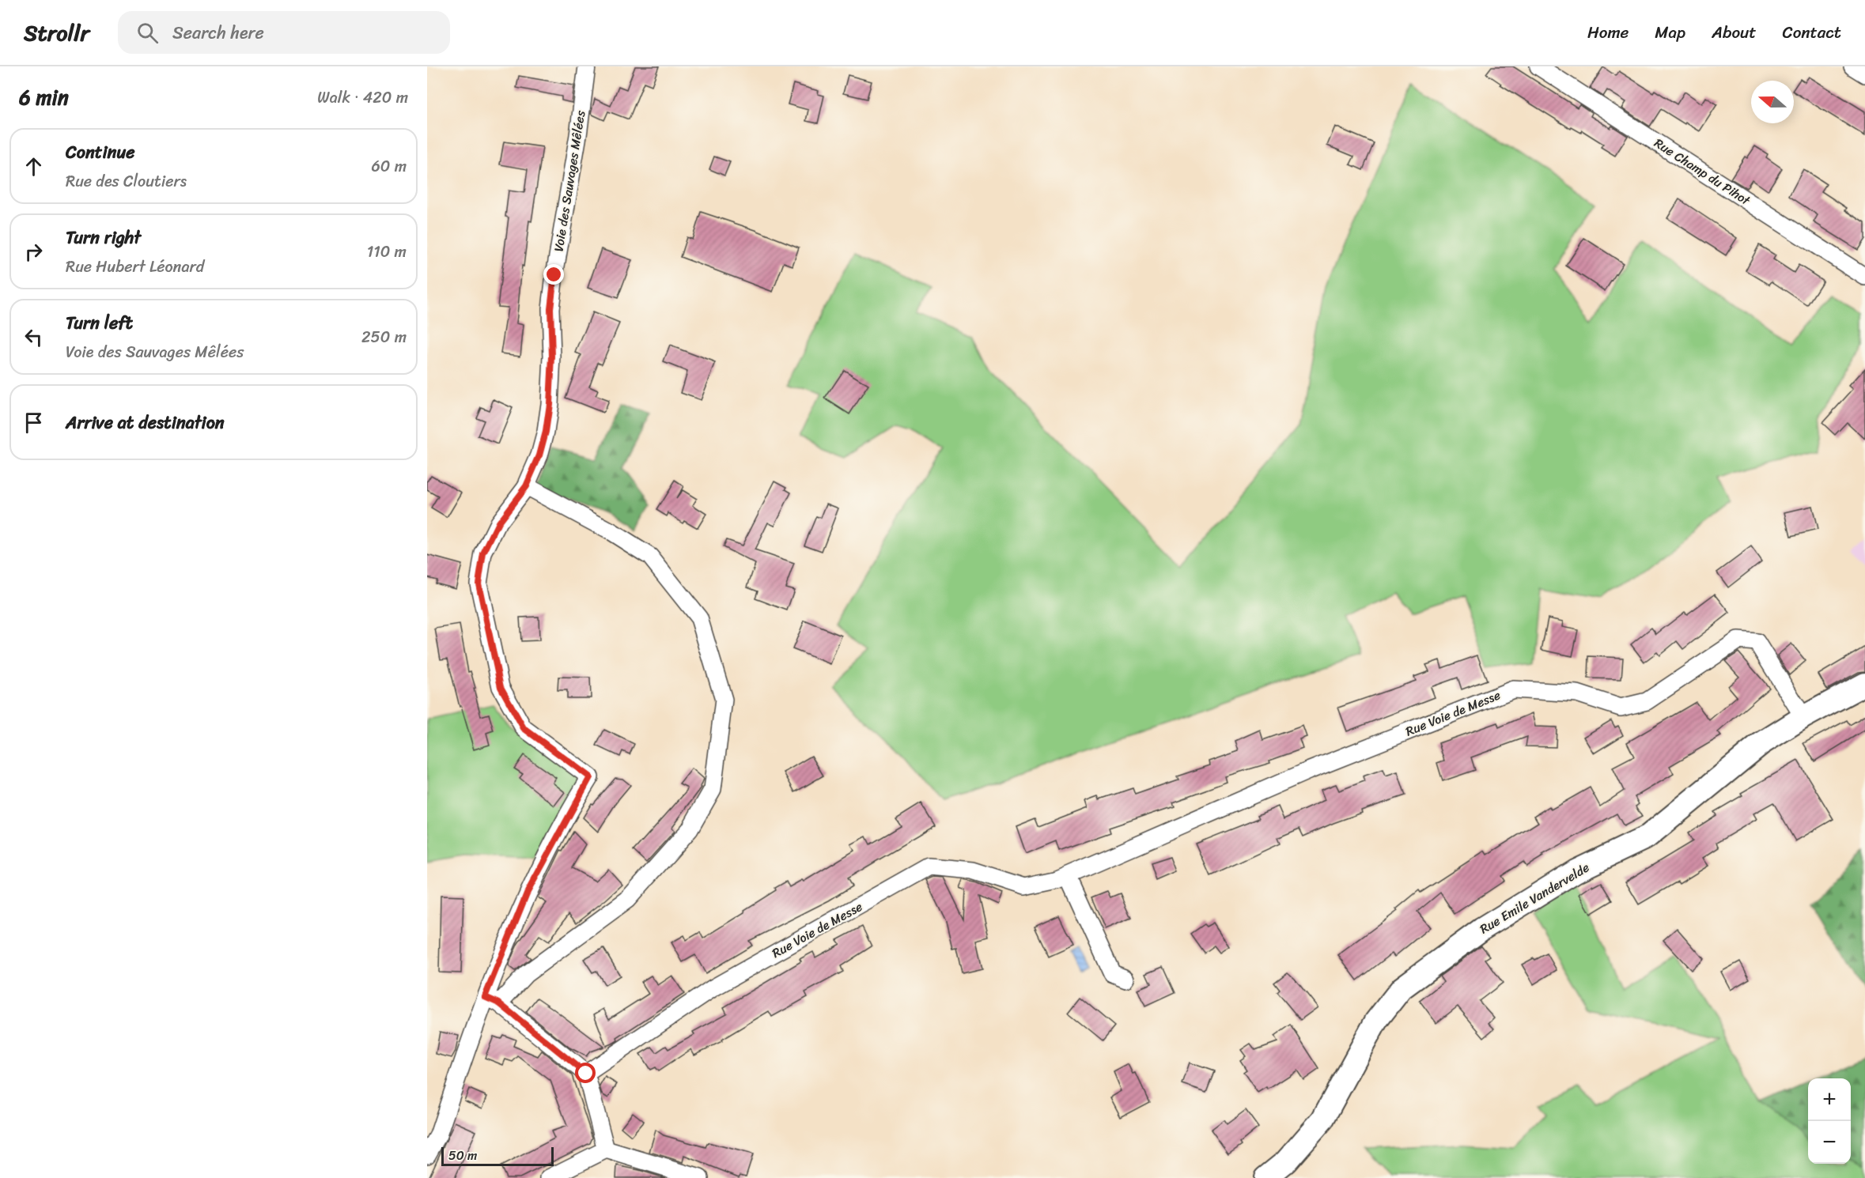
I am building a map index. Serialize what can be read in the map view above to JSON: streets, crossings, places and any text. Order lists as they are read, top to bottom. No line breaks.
{"streets":{"street":["Rue Champ du Pihot","Voie des Sauvages Mêlées","Rue Voie de Messe","Rue Emile Vandervelde"]},"crossings":[["Rue Voie de Messe","Rue Emile Vandervelde"]],"scale_bar":"50 m","north":"left","page":{"header":"Strollr","search":"Search here","nav":["Home","Map","About","Contact"],"heading":["6 min","Walk · 420 m"],"list":[["Continue","Rue des Cloutiers","60 m"],["Turn right","Rue Hubert Léonard","110 m"],["Turn left","Voie des Sauvages Mêlées","250 m"],"Arrive at destination"],"map_buttons":["+","−"],"scale":"50 m"}}
